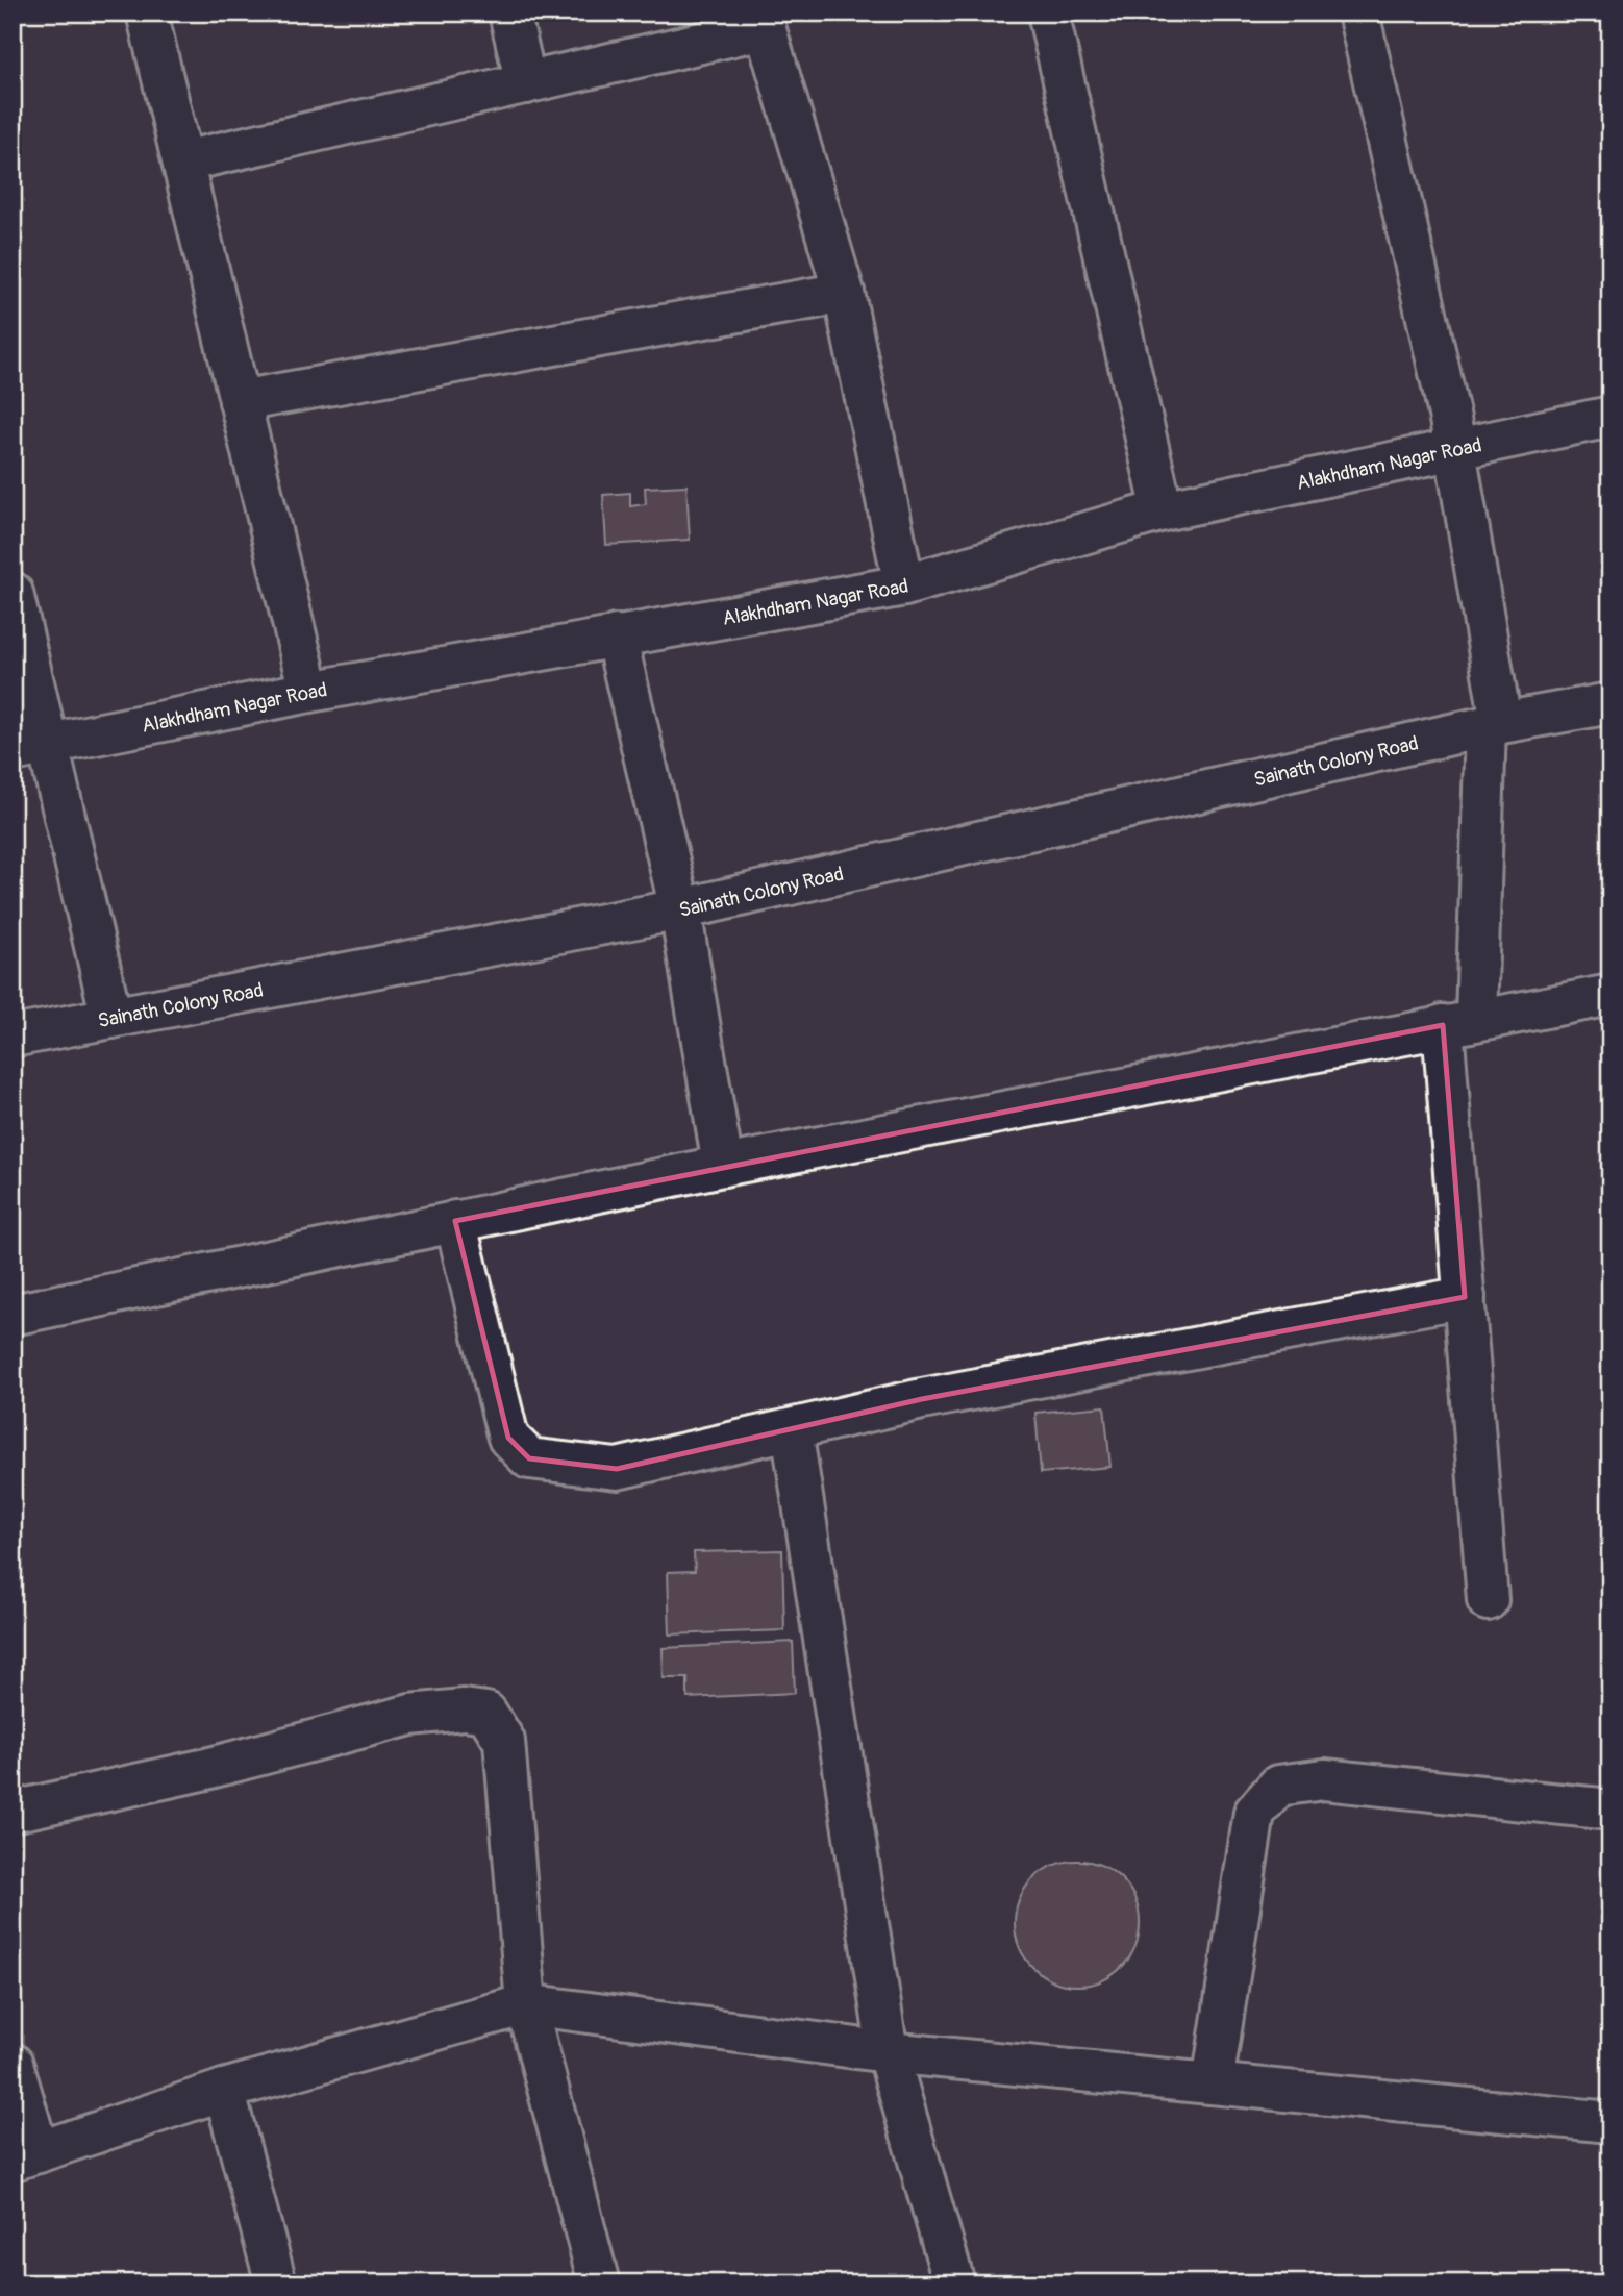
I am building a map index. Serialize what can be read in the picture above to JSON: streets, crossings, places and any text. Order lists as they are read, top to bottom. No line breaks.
{"streets":{"street":["Alakhdham Nagar Road","Sainath Colony Road"]}}
